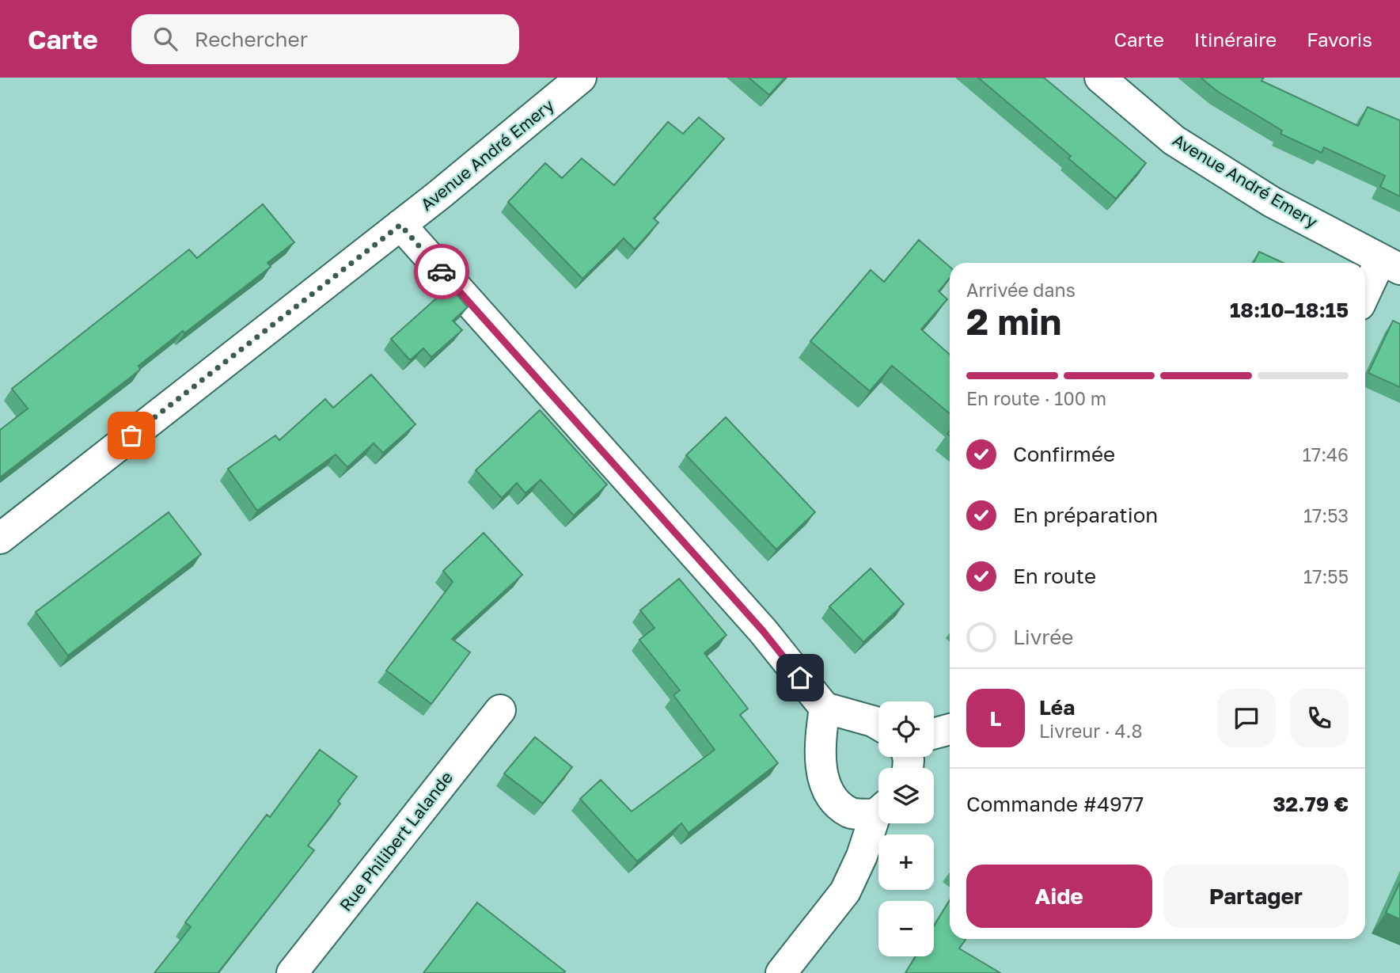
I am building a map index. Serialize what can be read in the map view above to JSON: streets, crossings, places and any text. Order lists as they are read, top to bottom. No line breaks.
{"streets":{"street":["Avenue André Emery","Rue Philibert Lalande"]},"page":{"header":"Carte","search":"Rechercher","nav":["Carte","Itinéraire","Favoris"],"heading":["2 min","Arrivée dans","18:10–18:15"],"panel":["Léa","Livreur · 4.8","Commande #4977","32.79 €"],"bar":"En route · 100 m","list":[["Confirmée","17:46"],["En préparation","17:53"],["En route","17:55"],"Livrée"],"round":"L","map_buttons":["+","−"],"buttons":["Aide","Partager"]}}
